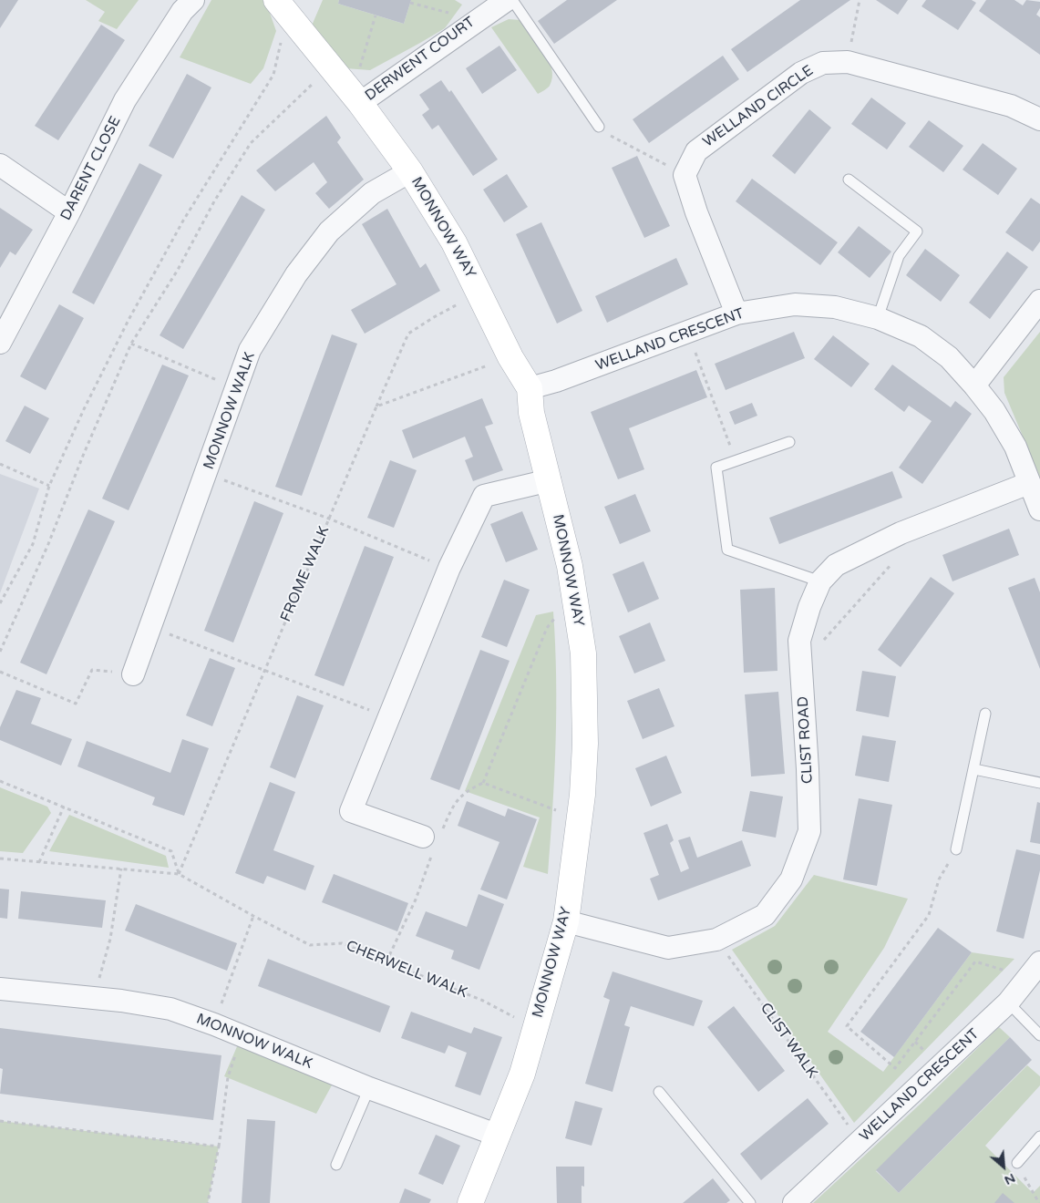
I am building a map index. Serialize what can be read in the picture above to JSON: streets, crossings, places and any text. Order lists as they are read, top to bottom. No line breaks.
{"streets":{"street":["DERWENT COURT","WELLAND CIRCLE","DARENT CLOSE","MONNOW WAY","WELLAND CRESCENT","MONNOW WALK","CLIST ROAD"],"path":["FROME WALK","CHERWELL WALK","CLIST WALK"]},"crossings":[["DERWENT COURT","MONNOW WAY"],["MONNOW WAY","WELLAND CRESCENT"],["MONNOW WAY","MONNOW WALK"],["MONNOW WAY","FROME WALK"],["MONNOW WAY","CLIST ROAD"],["MONNOW WAY","CHERWELL WALK"],["WELLAND CRESCENT","CLIST ROAD"],["WELLAND CRESCENT","CLIST WALK"],["FROME WALK","CHERWELL WALK"],["CLIST ROAD","CLIST WALK"]],"north":"bottom right"}
